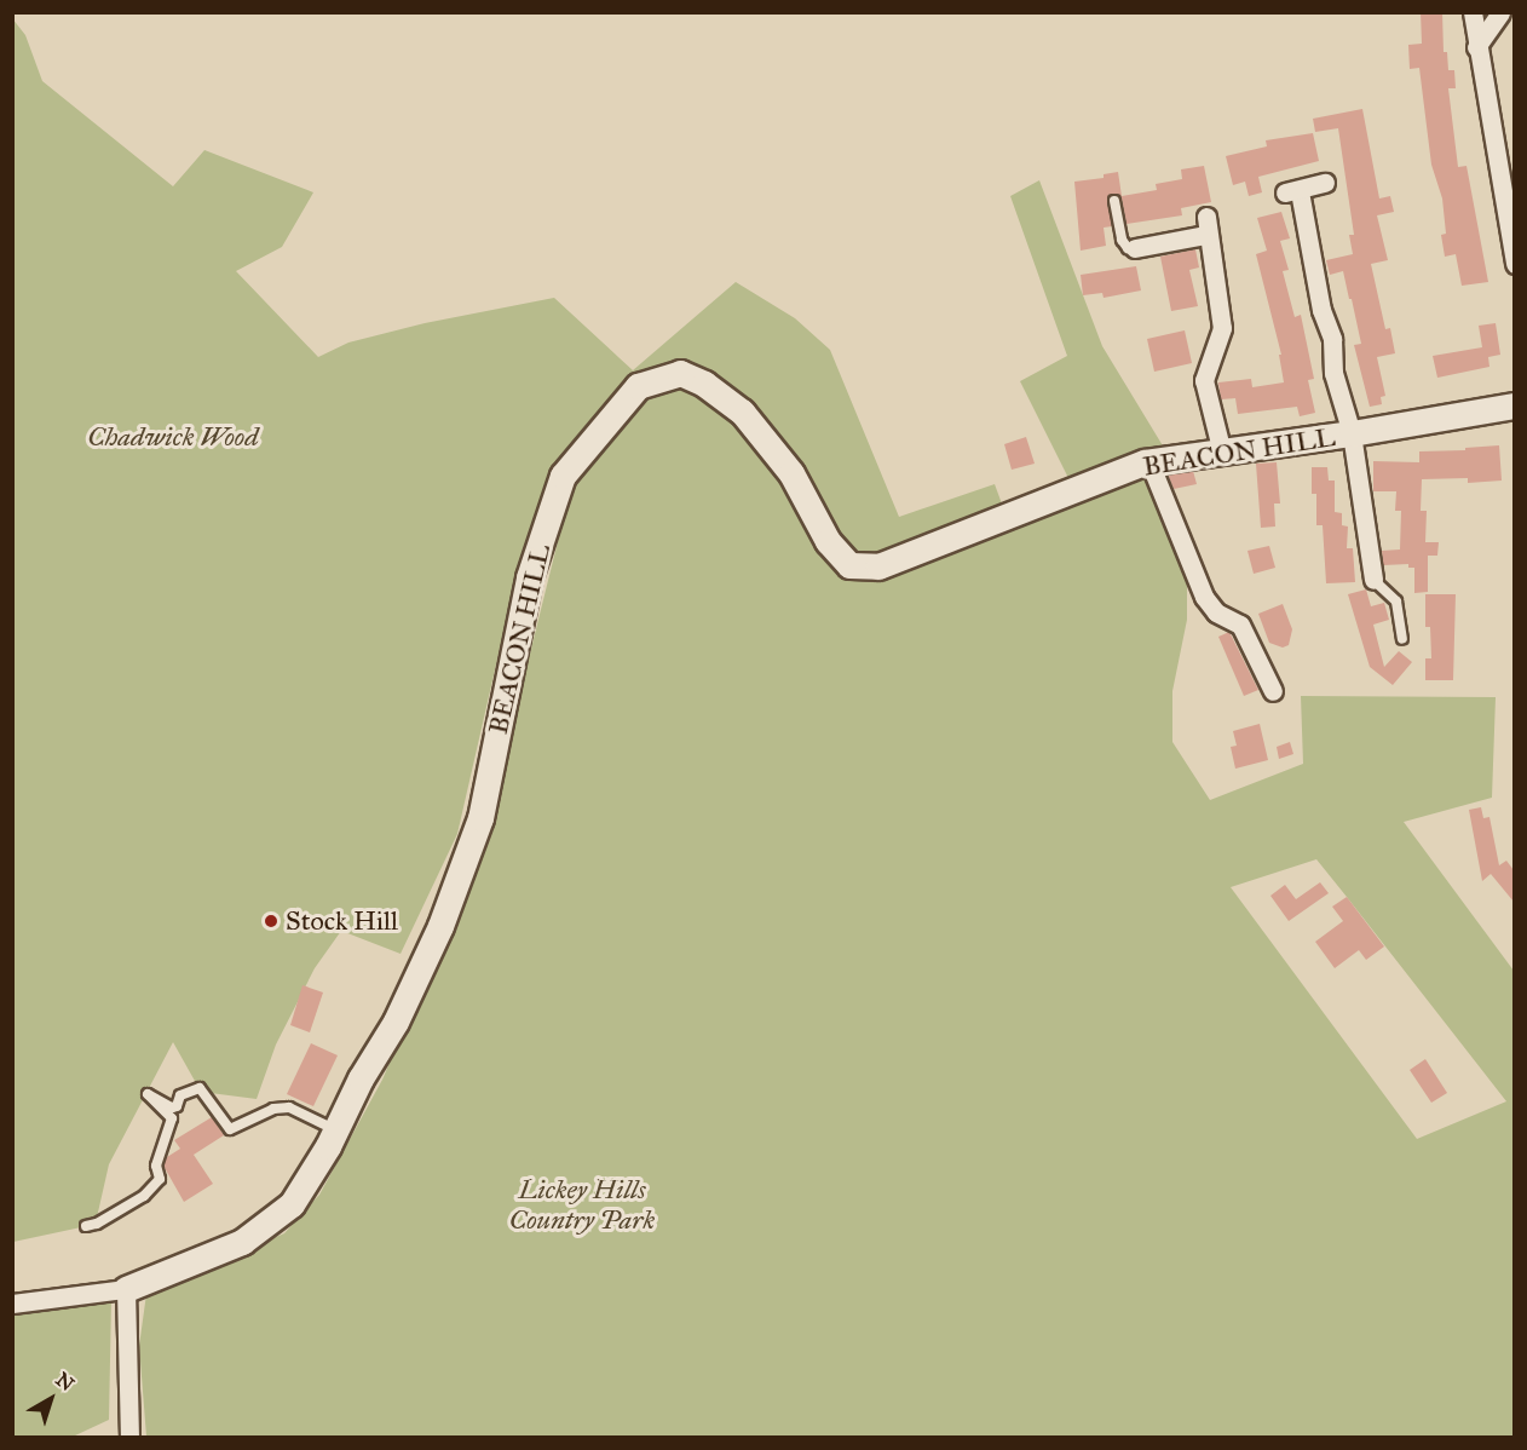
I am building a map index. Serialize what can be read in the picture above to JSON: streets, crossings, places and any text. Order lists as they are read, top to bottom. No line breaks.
{"streets":{"street":["BEACON HILL"]},"parks":["Chadwick Wood","Lickey Hills Country Park"],"places":["Stock Hill"],"north":"top right"}
